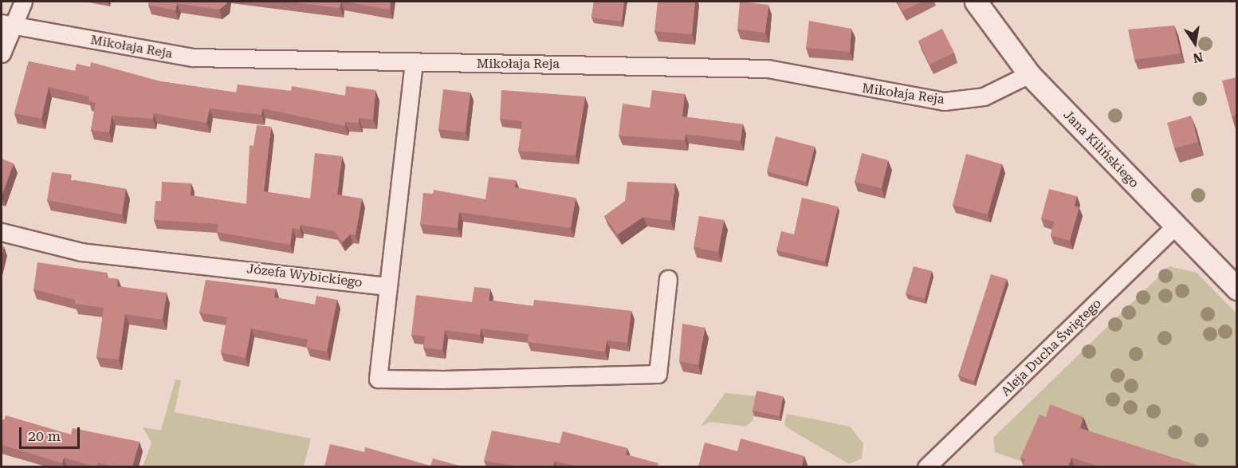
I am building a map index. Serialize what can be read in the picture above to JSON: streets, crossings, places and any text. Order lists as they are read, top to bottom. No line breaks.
{"streets":{"street":["Mikołaja Reja","Jana Kilińskiego","Józefa Wybickiego","Aleja Ducha Świętego"]},"crossings":[["Mikołaja Reja","Jana Kilińskiego"],["Jana Kilińskiego","Aleja Ducha Świętego"]],"scale_bar":"20 m","north":"bottom"}
